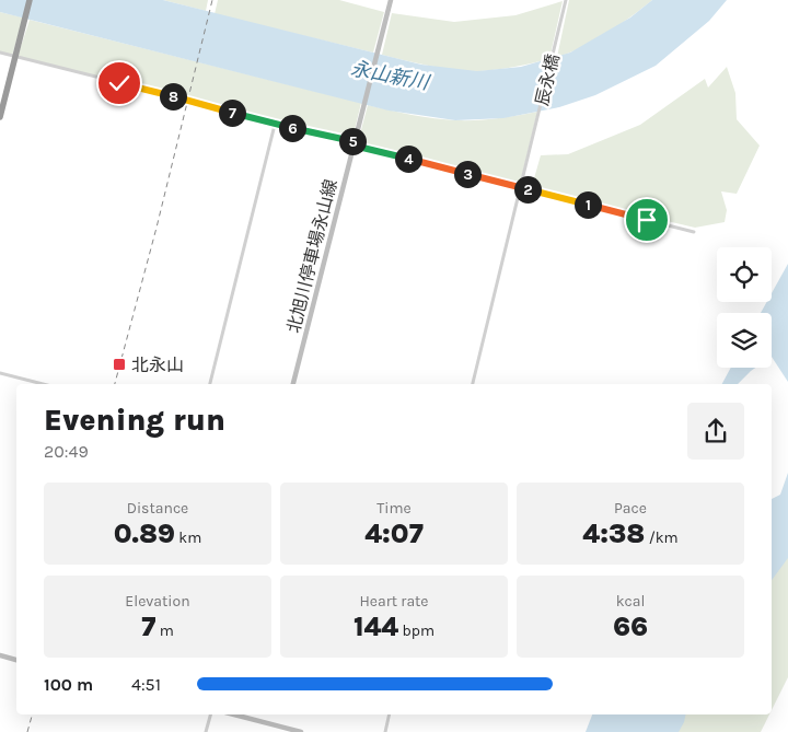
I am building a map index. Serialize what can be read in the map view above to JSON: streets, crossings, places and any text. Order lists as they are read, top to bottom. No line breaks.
{"streets":{"main road":["北旭川停車場永山線"],"street":["辰永橋"]},"water":["永山新川"],"places":{"transit":["北永山"]},"page":{"pins":["8","7","6","5","4","3","2","1"],"heading":["Evening run","20:49"],"stats":[["Distance","0.89 km"],["Time","4:07"],["Pace","4:38 /km"],["Elevation","7 m"],["Heart rate","144 bpm"],["kcal","66"]],"list":[{"name":"100 m","note":"4:51"}]}}
